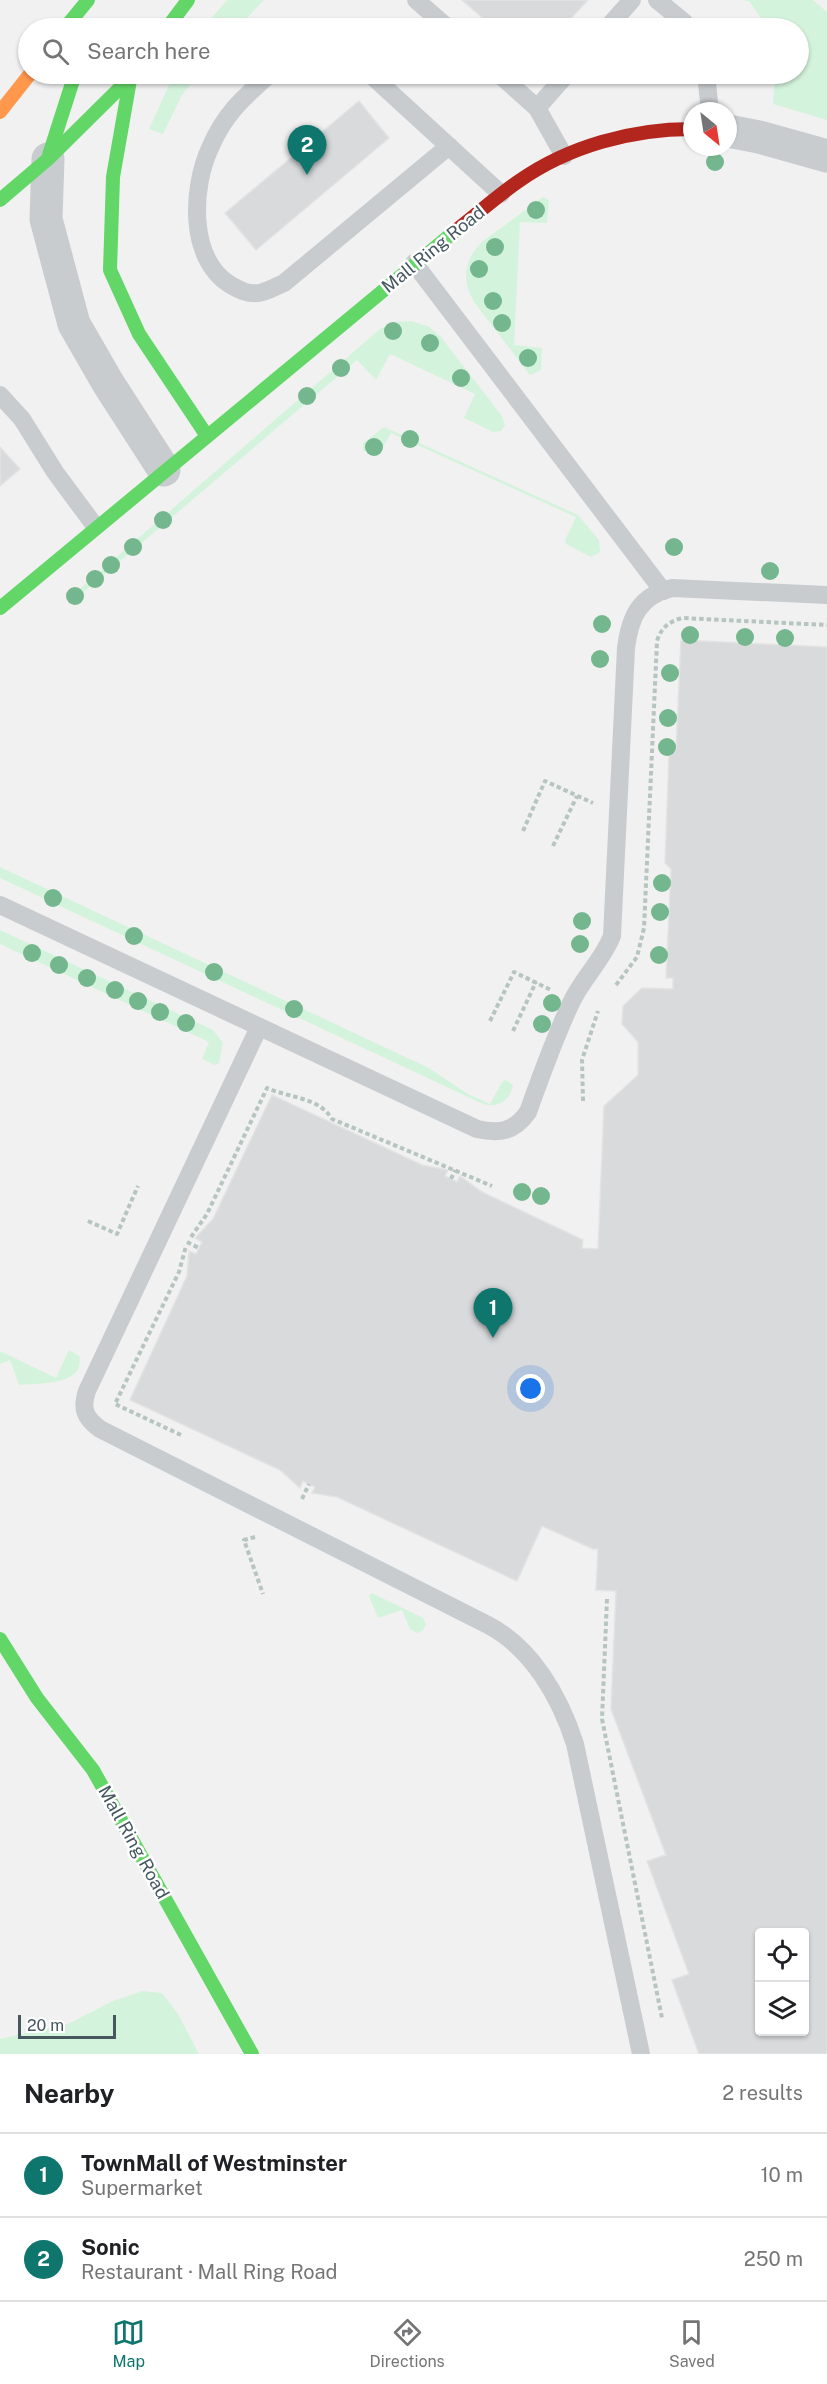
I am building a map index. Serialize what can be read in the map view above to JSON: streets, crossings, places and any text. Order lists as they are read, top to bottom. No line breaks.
{"streets":{"street":["Mall Ring Road"]},"scale_bar":"20 m","north":"bottom right","page":{"search":"Search here","pins":["2","1"],"scale":"20 m","heading":["Nearby","2 results"],"list":[{"mark":"1","name":"TownMall of Westminster","note":"Supermarket","value":"10 m"},{"mark":"2","name":"Sonic","note":"Restaurant · Mall Ring Road","value":"250 m"}],"nav":["Map","Directions","Saved"]}}
